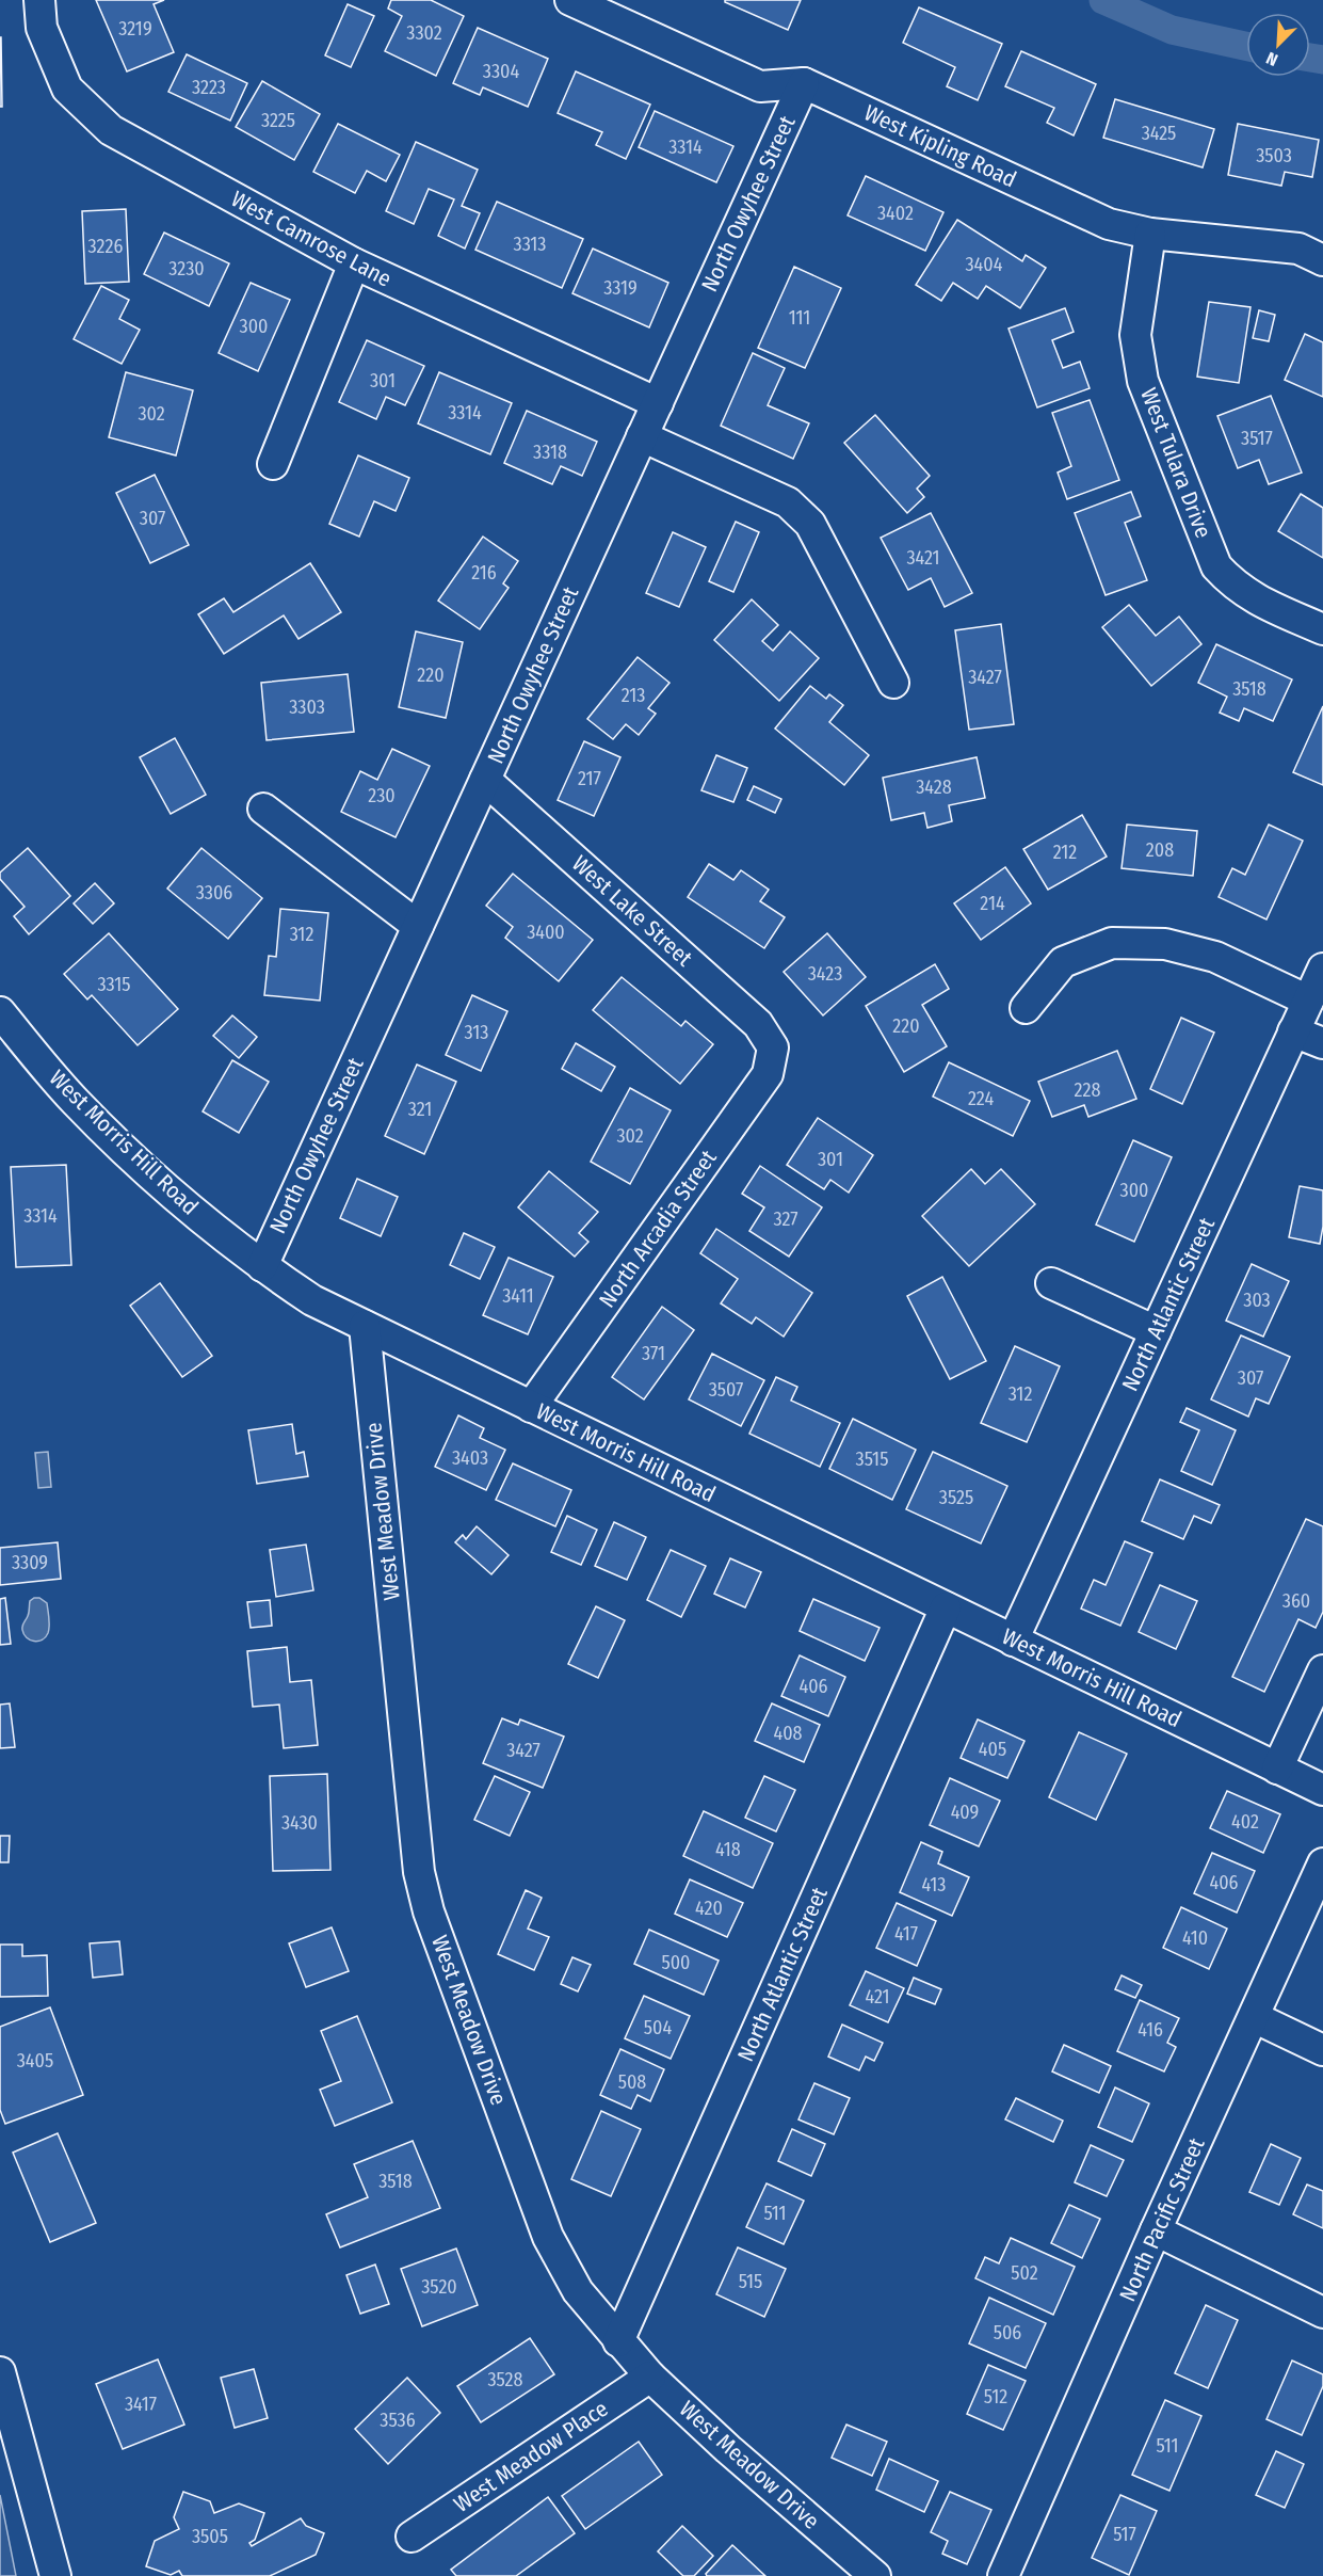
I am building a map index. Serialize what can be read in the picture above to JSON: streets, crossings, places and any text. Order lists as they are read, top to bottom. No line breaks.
{"streets":{"street":["West Kipling Road","North Owyhee Street","West Camrose Lane","West Tulara Drive","West Lake Street","West Morris Hill Road","North Arcadia Street","North Atlantic Street","West Meadow Drive","North Pacific Street","West Meadow Place"]},"crossings":[["West Kipling Road","North Owyhee Street"],["West Kipling Road","West Tulara Drive"],["North Owyhee Street","West Camrose Lane"],["North Owyhee Street","West Lake Street"],["North Owyhee Street","West Morris Hill Road"],["West Lake Street","North Arcadia Street"],["West Morris Hill Road","North Arcadia Street"],["West Morris Hill Road","North Atlantic Street"],["West Morris Hill Road","West Meadow Drive"],["North Atlantic Street","West Meadow Drive"],["West Meadow Drive","West Meadow Place"]],"house_numbers":["3219","3302","3304","3223","3225","3425","3314","3503","3402","3313","3226","3404","3230","3319","111","300","301","3314","302","3517","3318","307","3421","216","220","3427","3518","213","3303","217","3428","230","208","212","3306","214","3400","312","3423","3315","220","313","228","224","321","302","301","300","3314","327","3411","303","371","307","3507","312","3403","3515","3525","3309","360","406","408","405","3427","409","402","3430","418","406","413","420","417","410","500","421","504","416","3405","508","3518","511","502","515","3520","506","3528","512","3417","3536","511","517","3505"],"north":"bottom left"}
